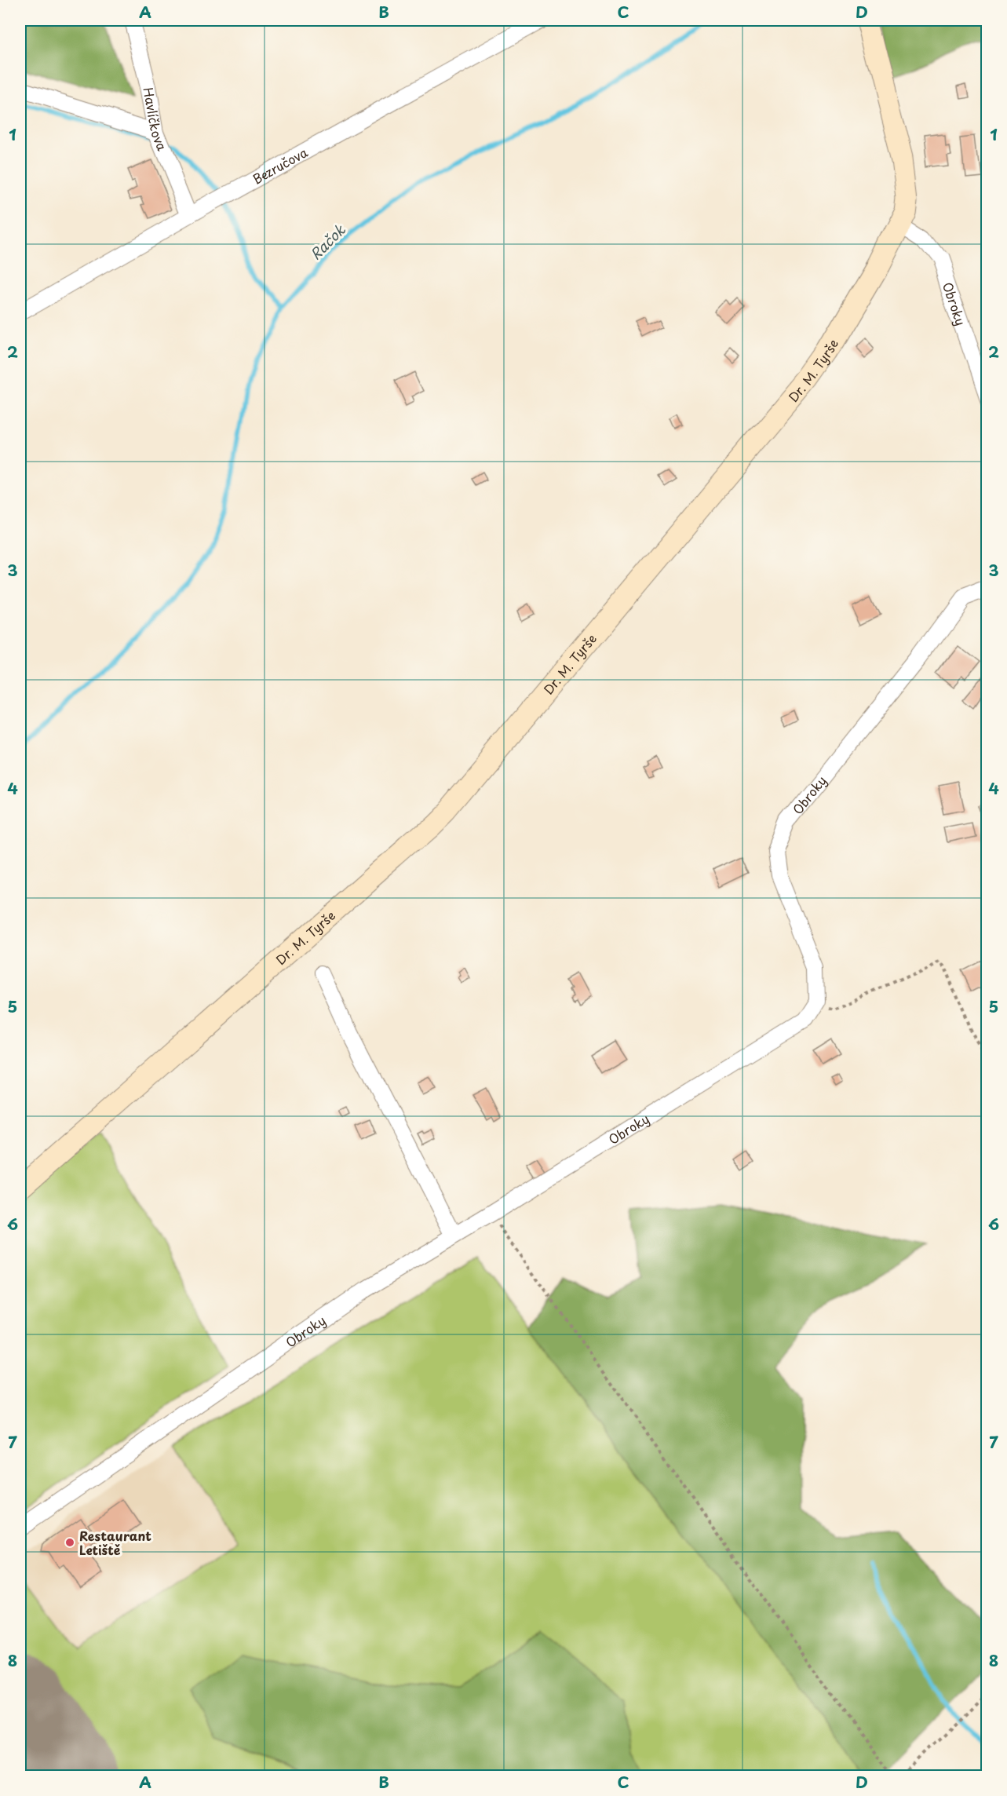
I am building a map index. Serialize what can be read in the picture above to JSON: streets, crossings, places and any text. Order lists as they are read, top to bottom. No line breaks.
{"streets":{"street":["Havlíčkova","Bezručova","Obroky","Dr. M. Tyrše"]},"crossings":[["Havlíčkova","Bezručova"],["Obroky","Dr. M. Tyrše"]],"water":["Račok"],"places":["Restaurant Letiště"],"grid":{"columns":["A","B","C","D"],"rows":["1","2","3","4","5","6","7","8"]}}
